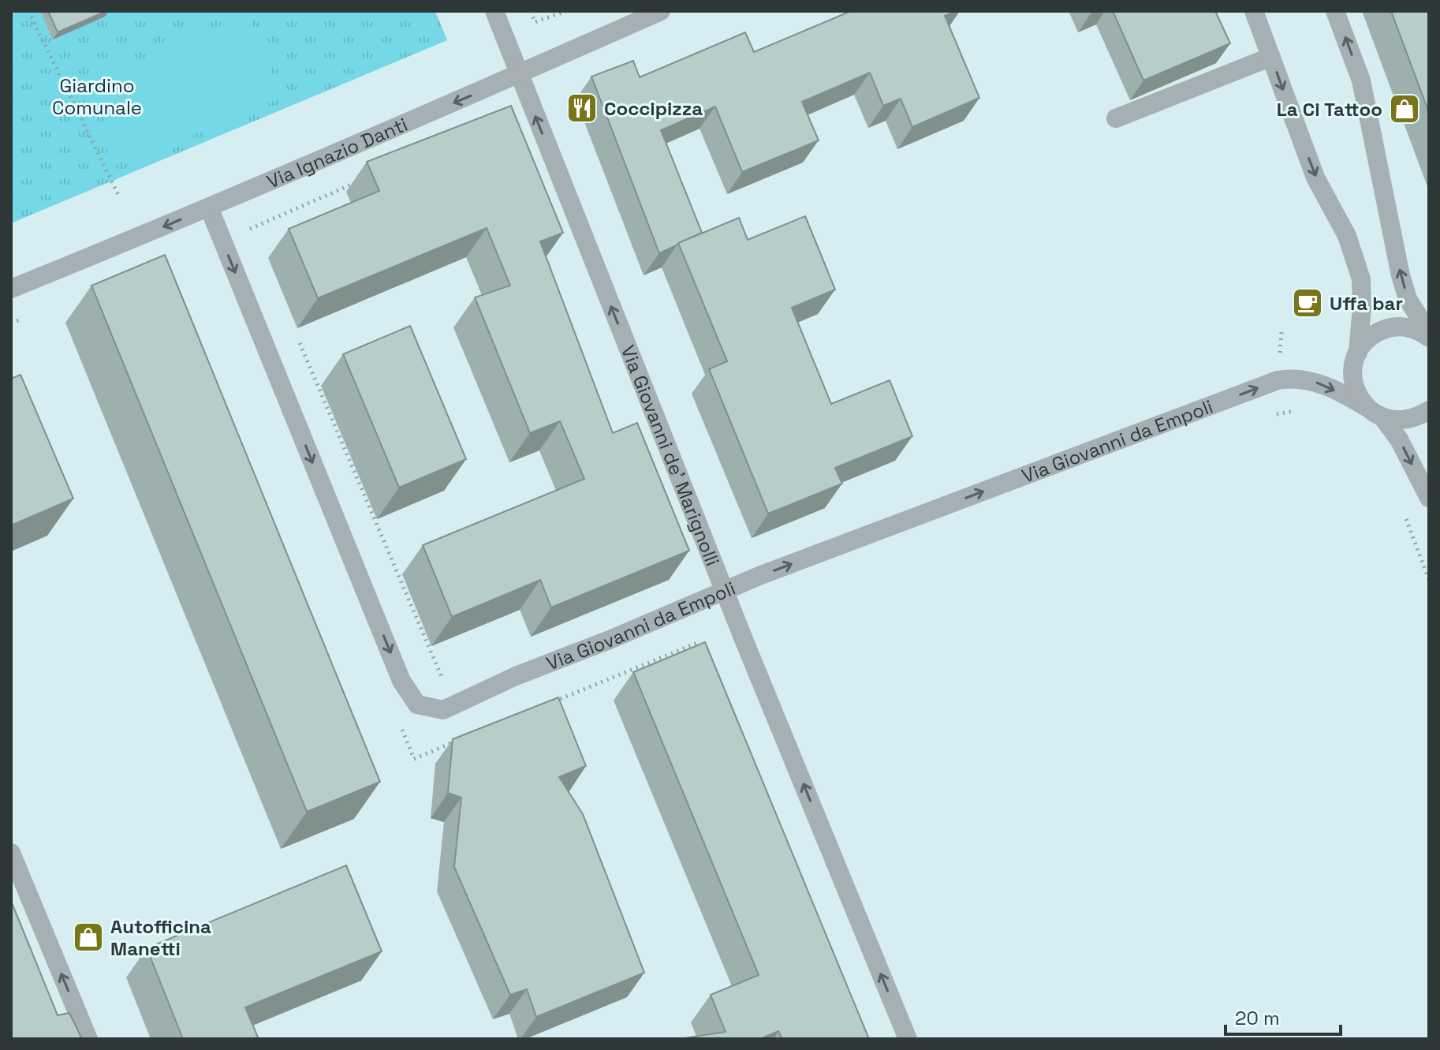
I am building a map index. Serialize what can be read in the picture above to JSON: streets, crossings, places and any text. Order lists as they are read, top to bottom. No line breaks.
{"streets":{"street":["Via Ignazio Danti","Via Giovanni da Empoli","Via Giovanni de' Marignolli"]},"crossings":[["Via Ignazio Danti","Via Giovanni da Empoli"],["Via Ignazio Danti","Via Giovanni de' Marignolli"],["Via Giovanni da Empoli","Via Giovanni de' Marignolli"]],"one_way":["Via Ignazio Danti","Via Giovanni de' Marignolli"],"parks":["Giardino Comunale"],"places":{"restaurant":["Coccipizza"],"shop":["La Ci Tattoo","Autofficina Manetti"],"cafe":["Uffa bar"]},"scale_bar":"20 m"}
